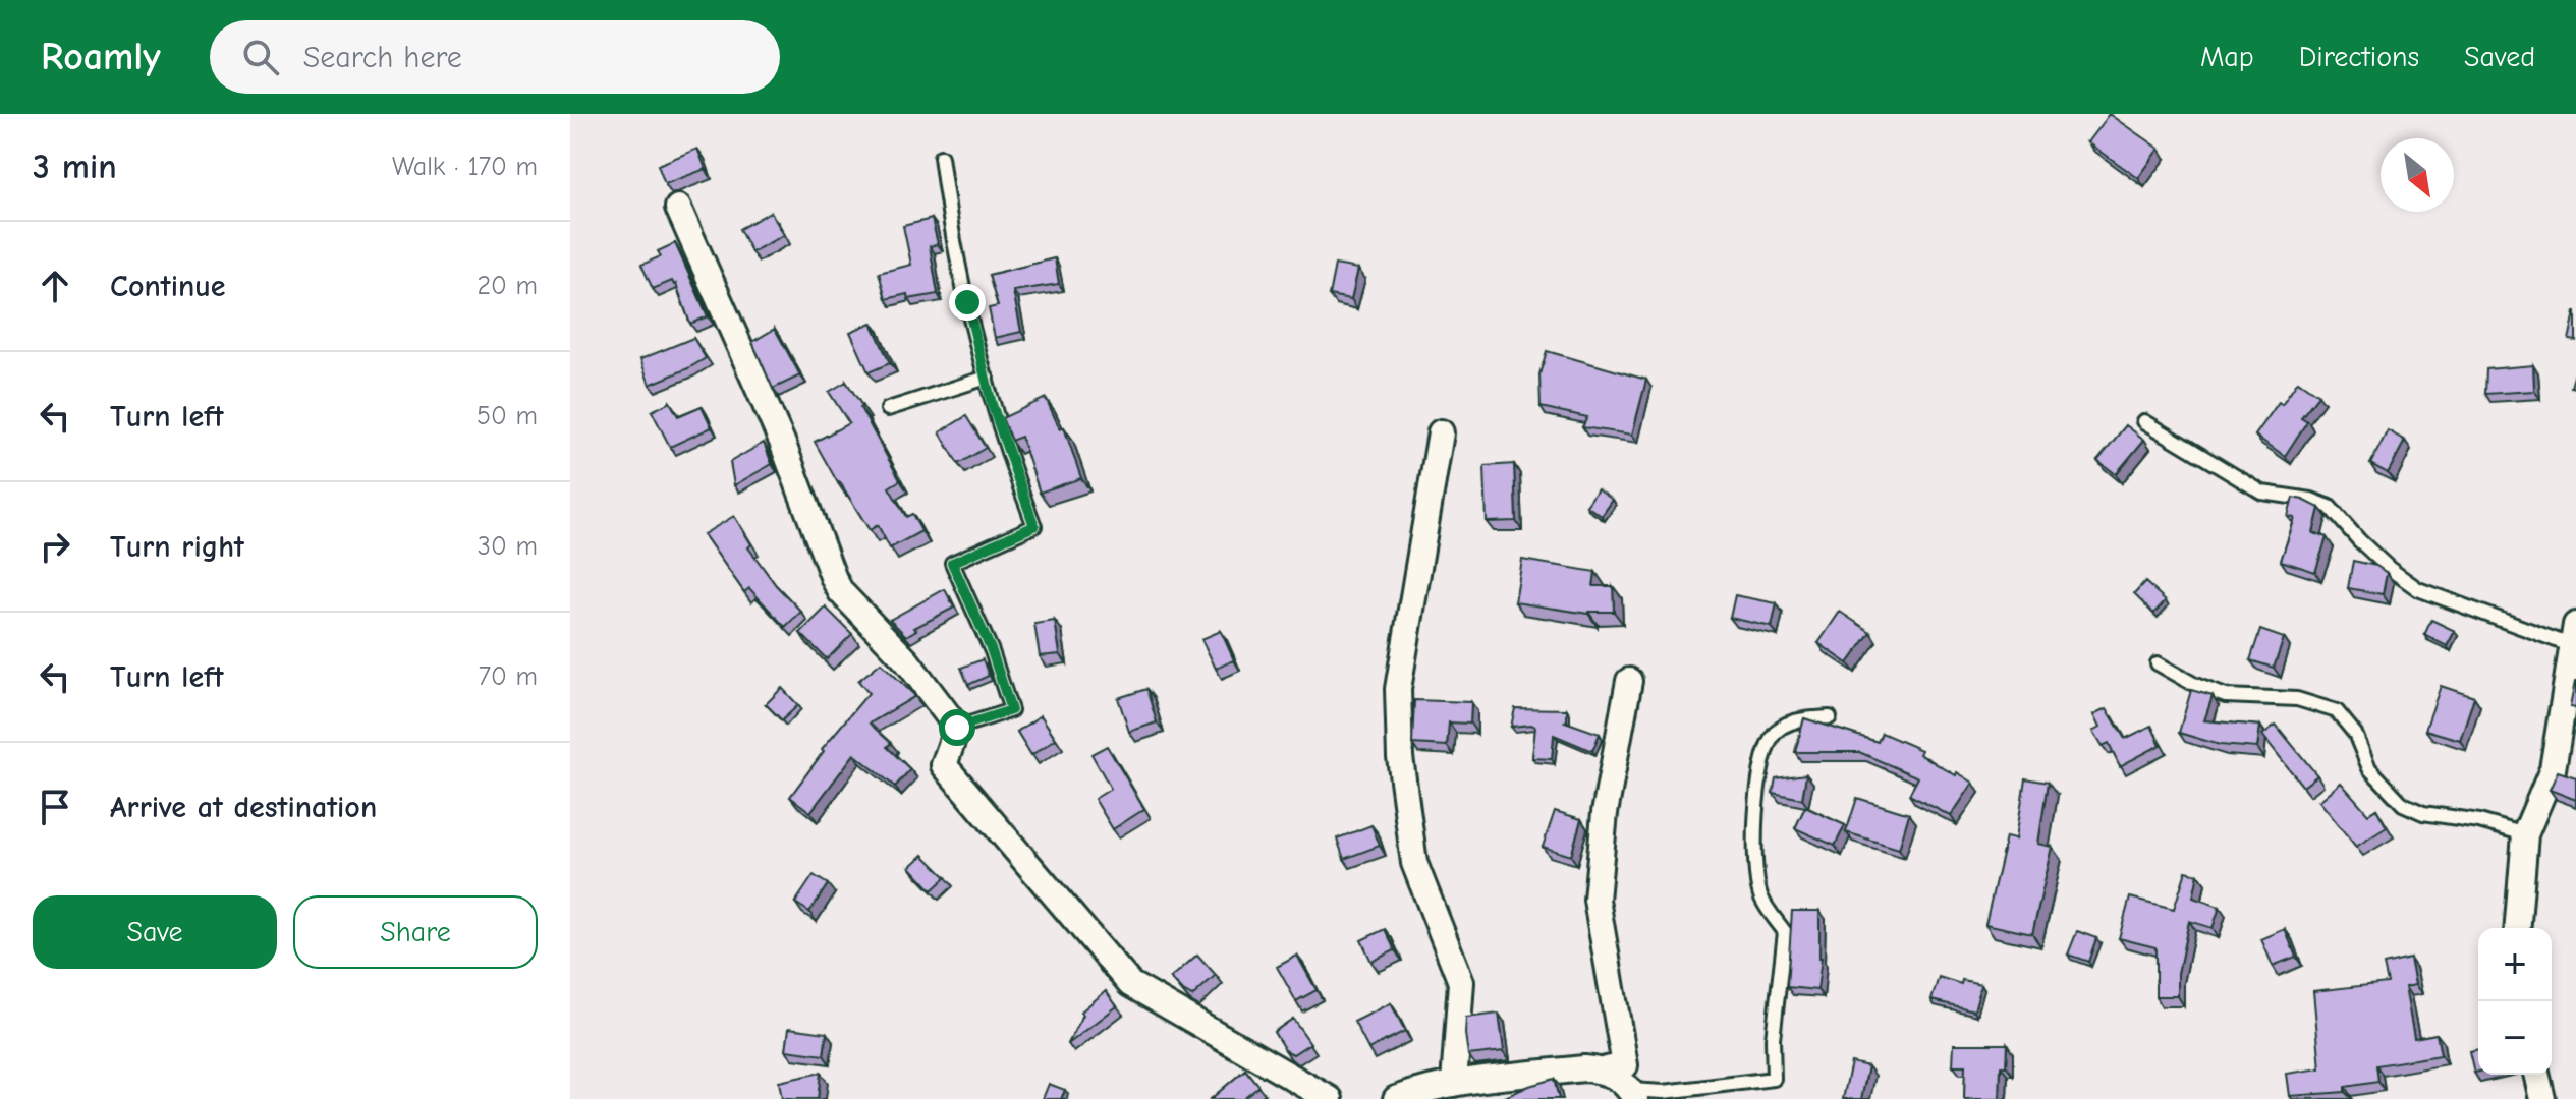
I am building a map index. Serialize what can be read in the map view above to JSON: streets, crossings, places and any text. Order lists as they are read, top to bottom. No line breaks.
{"north":"bottom right","page":{"header":"Roamly","search":"Search here","nav":["Map","Directions","Saved"],"heading":["3 min","Walk · 170 m"],"list":[["Continue","20 m"],["Turn left","50 m"],["Turn right","30 m"],["Turn left","70 m"],"Arrive at destination"],"buttons":["Save","Share"],"map_buttons":["+","−"]}}
